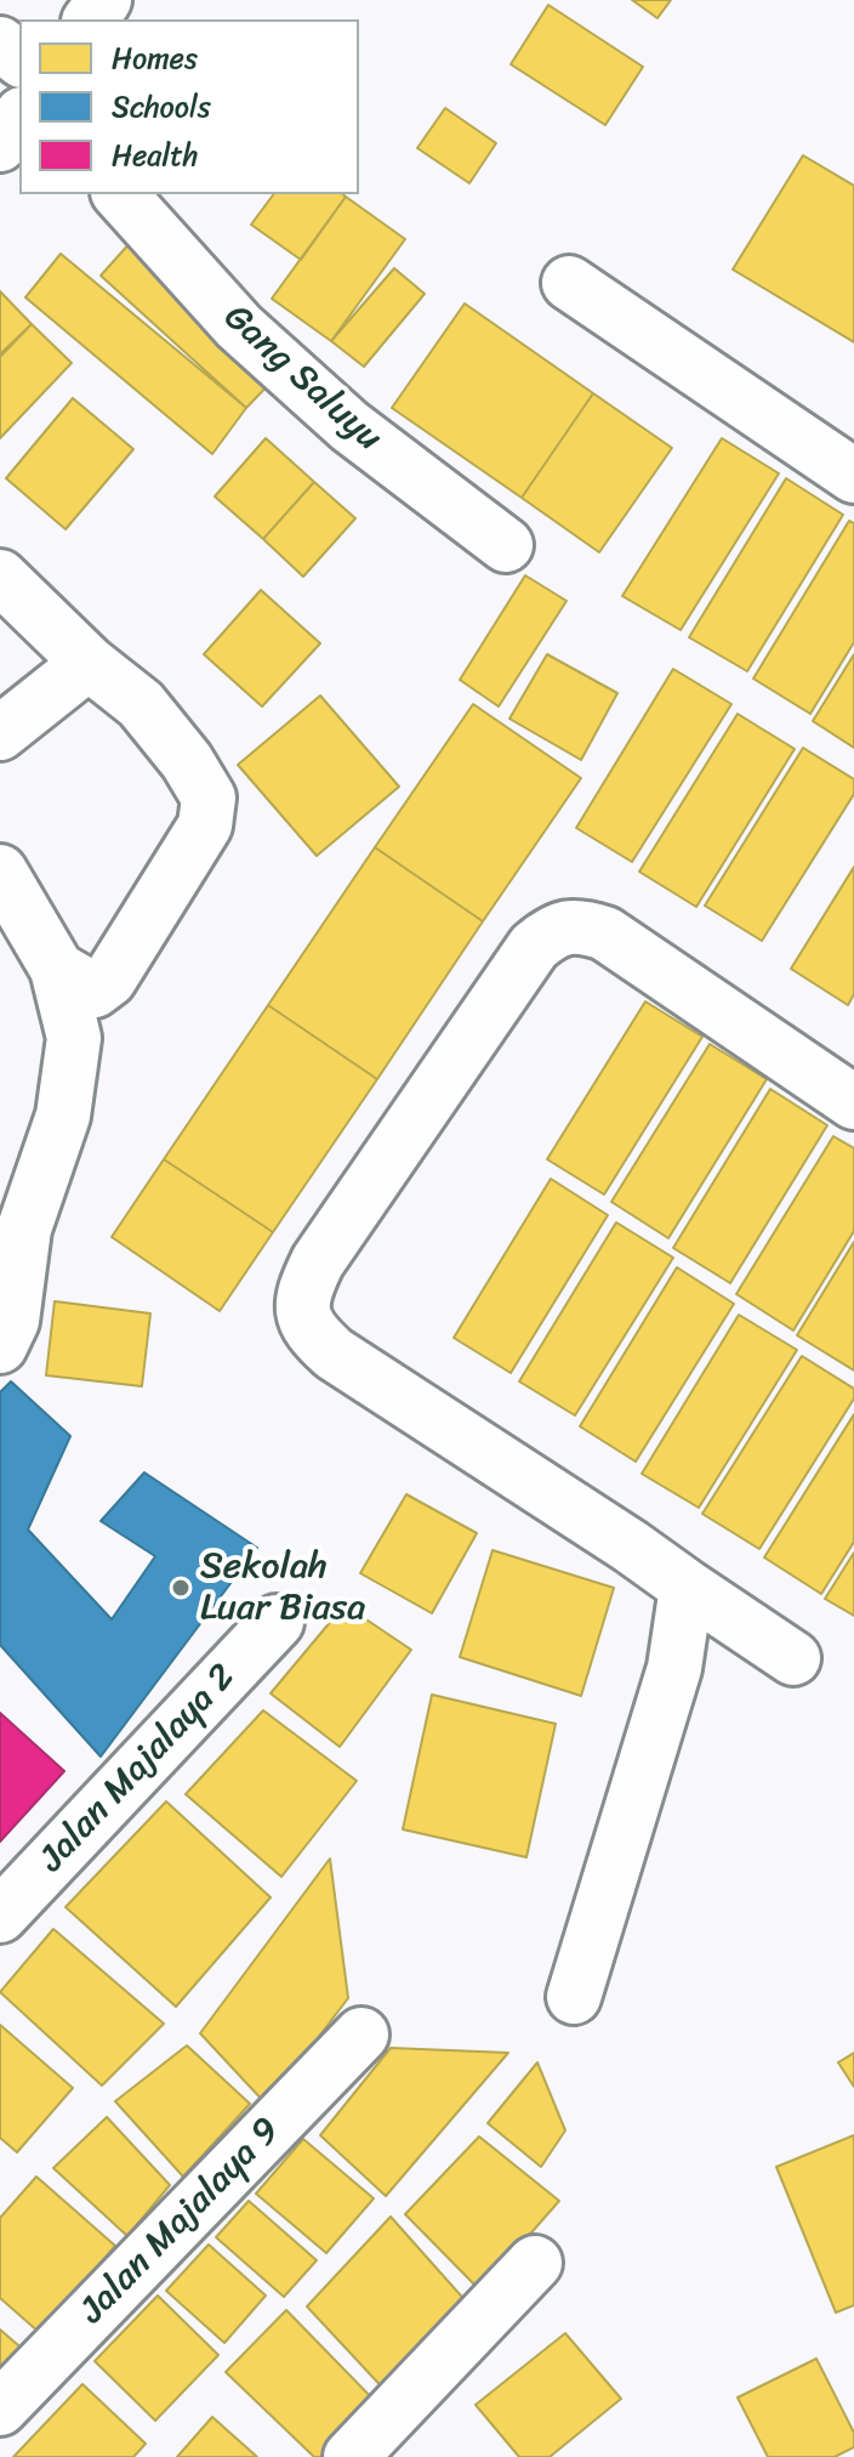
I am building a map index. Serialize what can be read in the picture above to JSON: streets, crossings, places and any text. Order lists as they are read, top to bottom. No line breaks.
{"streets":{"street":["Gang Saluyu","Jalan Majalaya 2","Jalan Majalaya 9"]},"places":["Sekolah Luar Biasa"],"legend":["Homes","Schools","Health"]}
